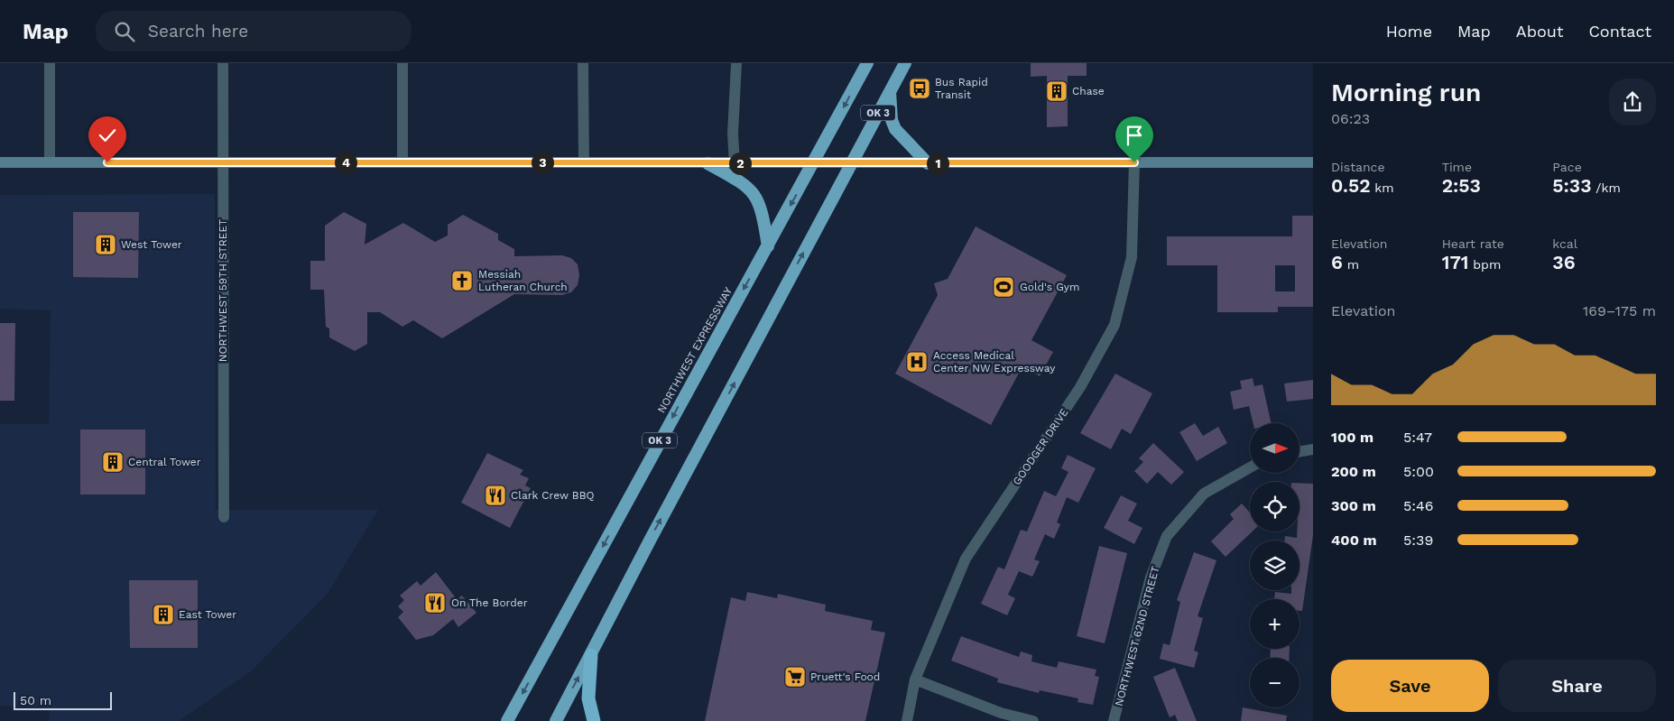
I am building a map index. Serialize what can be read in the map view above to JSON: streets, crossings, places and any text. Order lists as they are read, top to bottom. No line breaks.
{"streets":{"highway":["OK 3","NORTHWEST EXPRESSWAY"],"street":["NORTHWEST 59TH STREET","GOODGER DRIVE","NORTHWEST 62ND STREET"]},"places":{"bus stop":["Bus Rapid Transit"],"building":["Chase","West Tower","Central Tower","East Tower"],"church":["Messiah Lutheran Church"],"sports":["Gold's Gym"],"hospital":["Access Medical Center NW Expressway"],"restaurant":["Clark Crew BBQ","On The Border"],"supermarket":["Pruett's Food"]},"scale_bar":"50 m","north":"right","page":{"header":"Map","search":"Search here","nav":["Home","Map","About","Contact"],"heading":["Morning run","06:23"],"stats":[["Distance","0.52 km"],["Time","2:53"],["Pace","5:33 /km"],["Elevation","6 m"],["Heart rate","171 bpm"],["kcal","36"]],"pins":["3","4","1","2"],"chart":["Elevation","169–175 m"],"list":[{"name":"100 m","note":"5:47"},{"name":"200 m","note":"5:00"},{"name":"300 m","note":"5:46"},{"name":"400 m","note":"5:39"}],"map_buttons":["+","−"],"buttons":["Save","Share"],"scale":"50 m"}}
